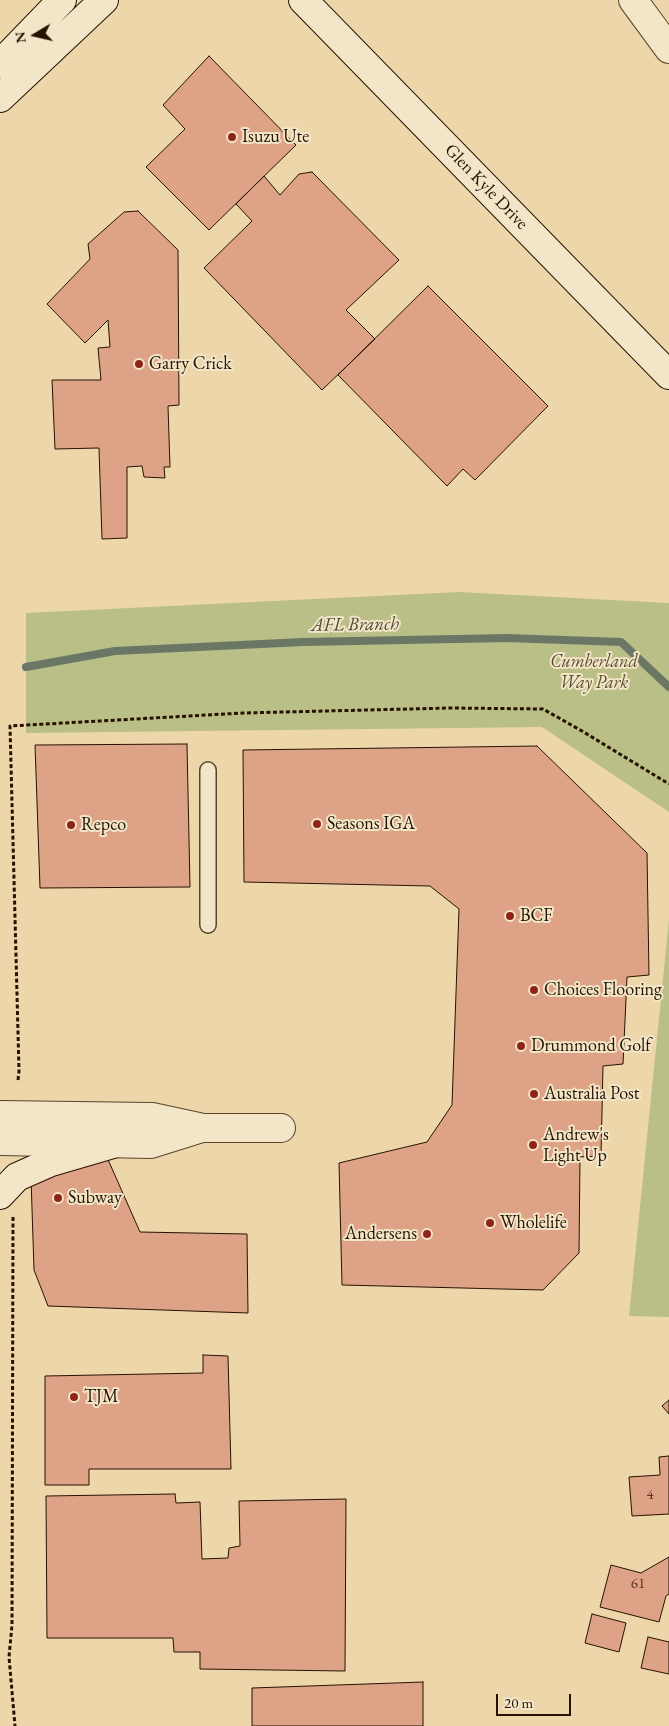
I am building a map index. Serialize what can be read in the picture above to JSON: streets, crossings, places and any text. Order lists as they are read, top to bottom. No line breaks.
{"streets":{"street":["Glen Kyle Drive"]},"water":["AFL Branch"],"parks":["Cumberland Way Park"],"places":["Isuzu Ute","Garry Crick","Seasons IGA","Repco","BCF","Choices Flooring","Drummond Golf","Australia Post","Andrew's Light Up","Subway","Wholelife","Andersens","TJM"],"house_numbers":["4","61"],"scale_bar":"20 m","north":"left"}
